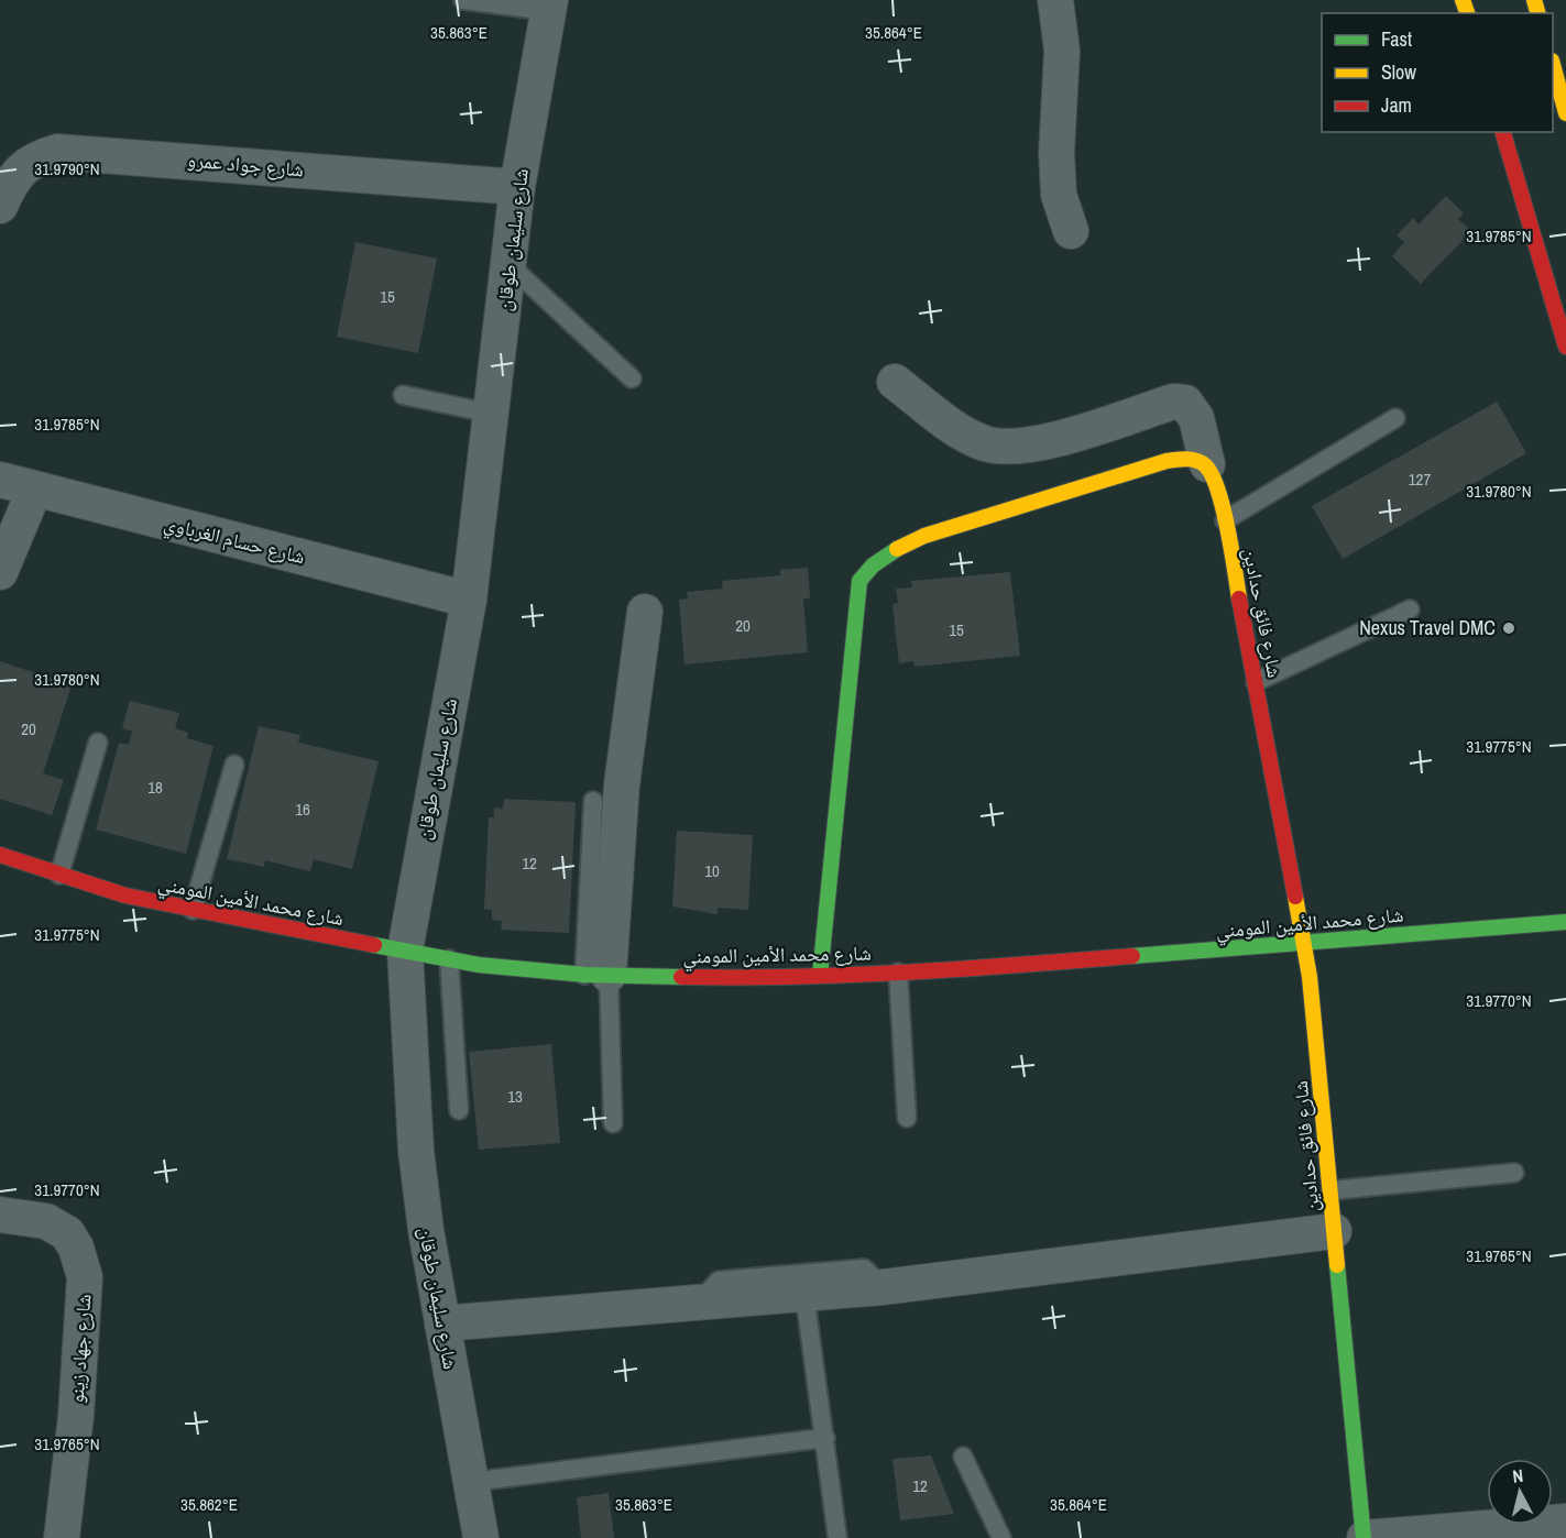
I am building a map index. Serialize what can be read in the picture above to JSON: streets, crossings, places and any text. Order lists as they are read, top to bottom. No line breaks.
{"streets":{"street":["شارع جواد عمرو","شارع سليمان طوقان","شارع حسام الغرباوي","شارع فائق حدادين","شارع محمد الأمين المومني","شارع جهاد زينو"]},"crossings":[["شارع جواد عمرو","شارع سليمان طوقان"],["شارع سليمان طوقان","شارع حسام الغرباوي"],["شارع سليمان طوقان","شارع محمد الأمين المومني"],["شارع فائق حدادين","شارع محمد الأمين المومني"]],"places":["Nexus Travel DMC"],"house_numbers":["15","127","20","15","20","18","16","12","10","13","12"],"legend":["Fast","Slow","Jam"],"north":"top","coordinates":["35.863°E","35.864°E","31.9790°N","31.9785°N","31.9780°N","31.9775°N","31.9770°N","31.9765°N","35.862°E"]}
